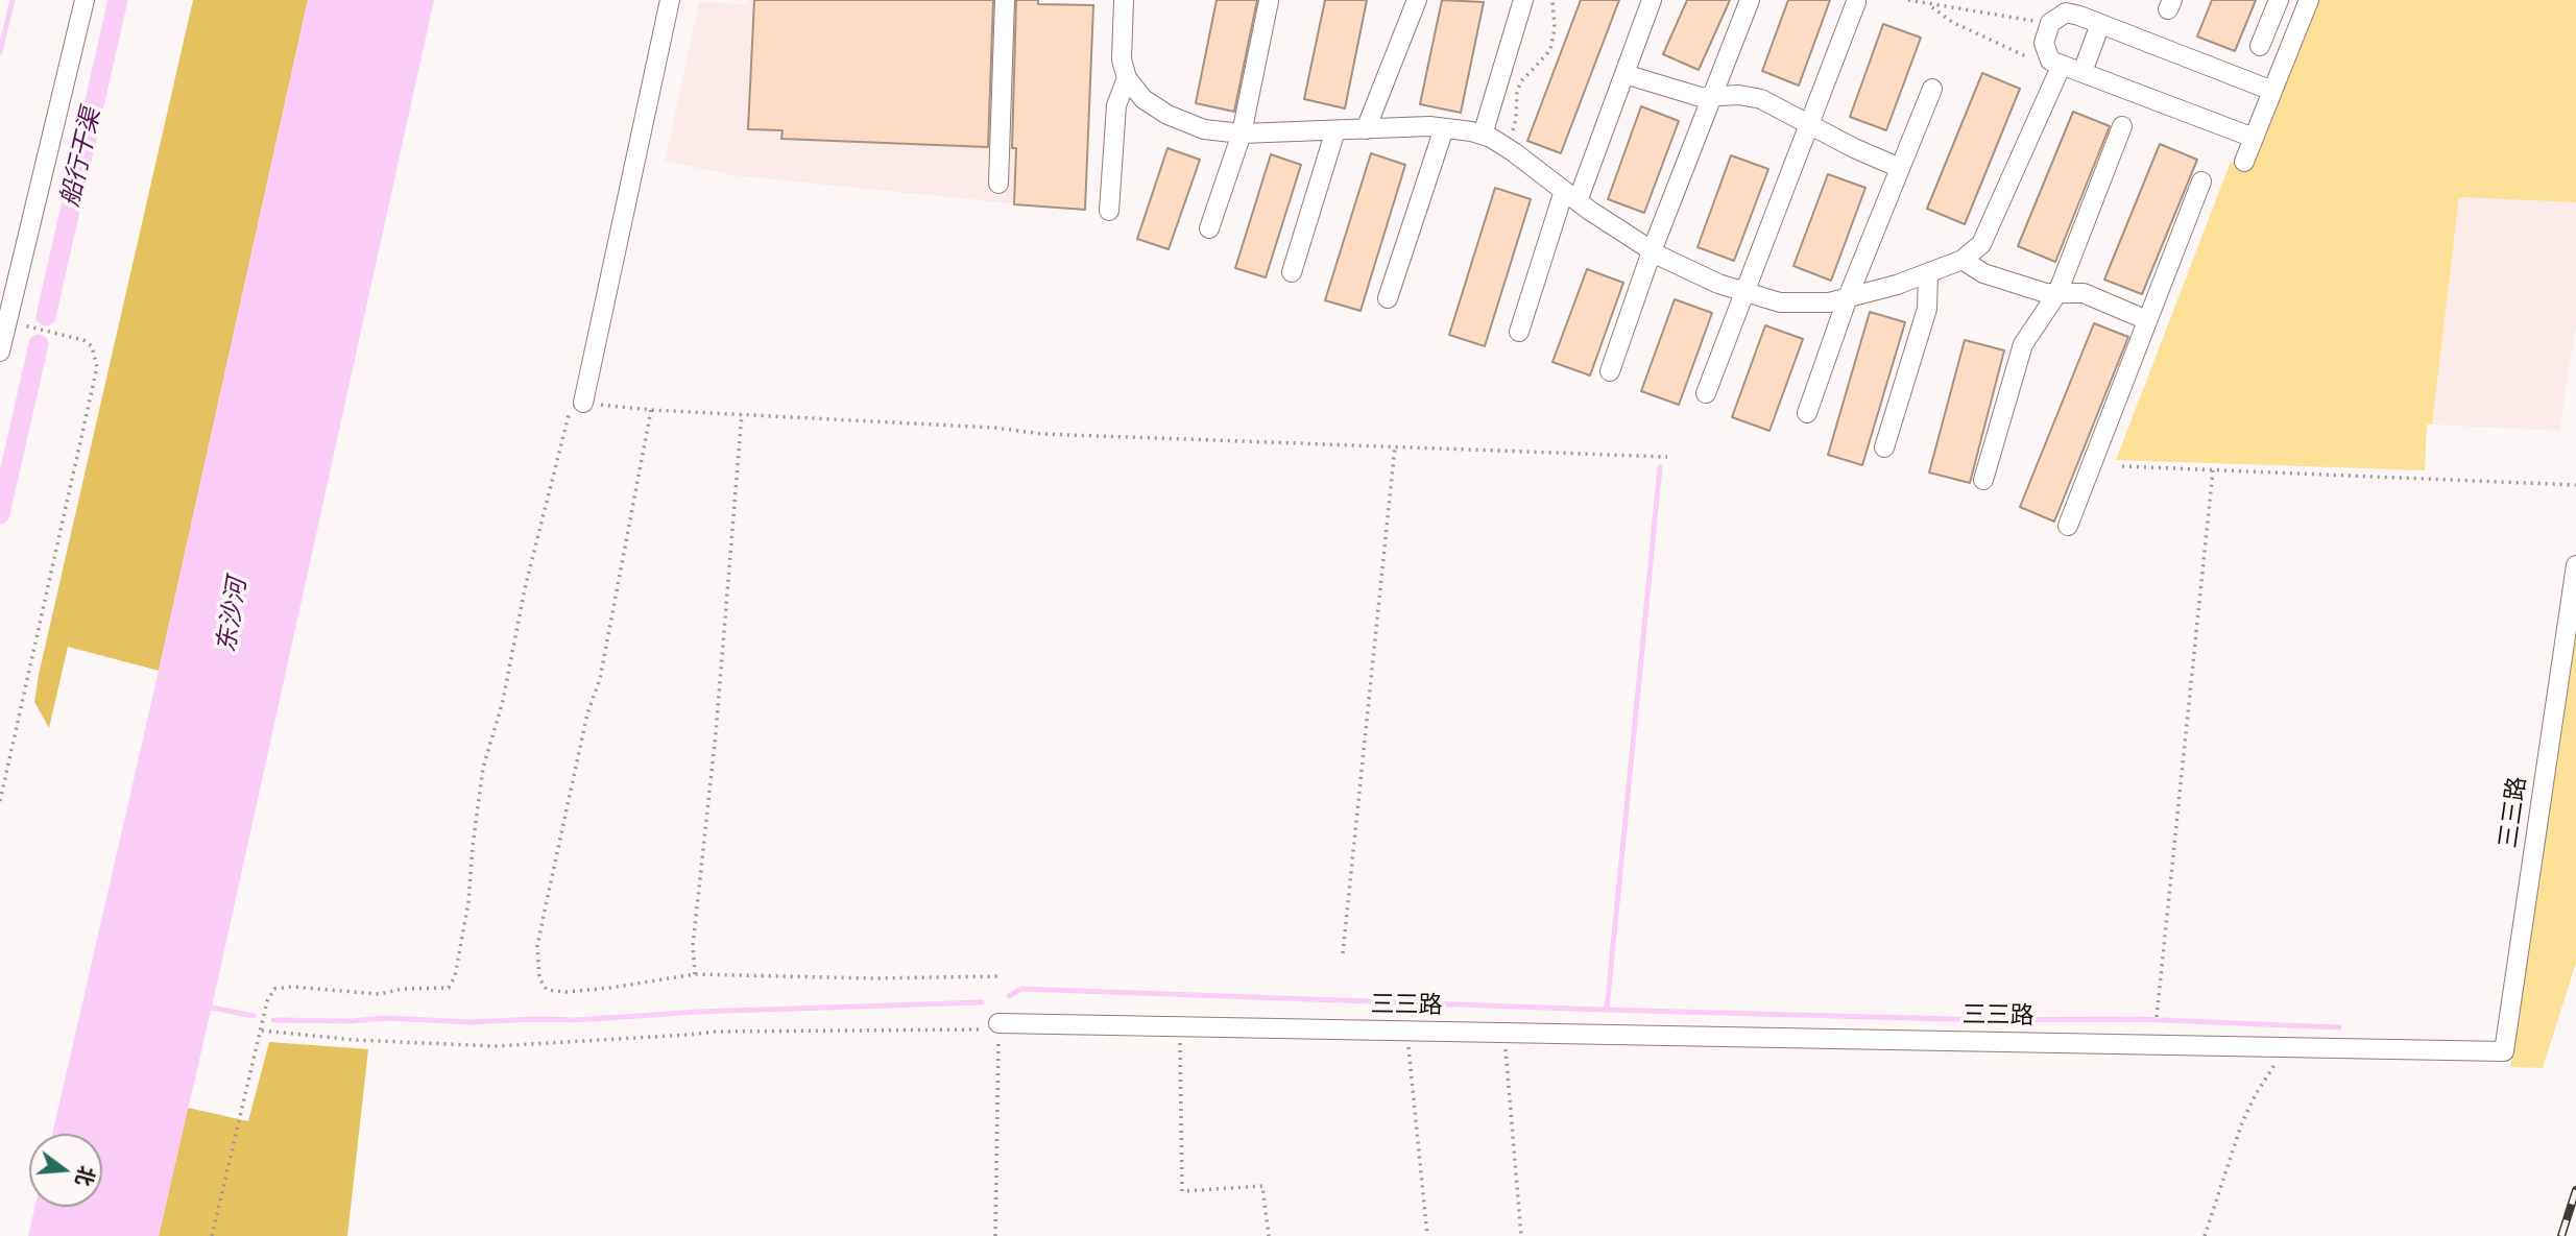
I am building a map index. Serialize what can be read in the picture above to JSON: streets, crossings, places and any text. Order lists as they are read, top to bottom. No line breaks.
{"streets":{"street":["三三路"]},"water":["船行干渠","东沙河"],"north":"right"}
